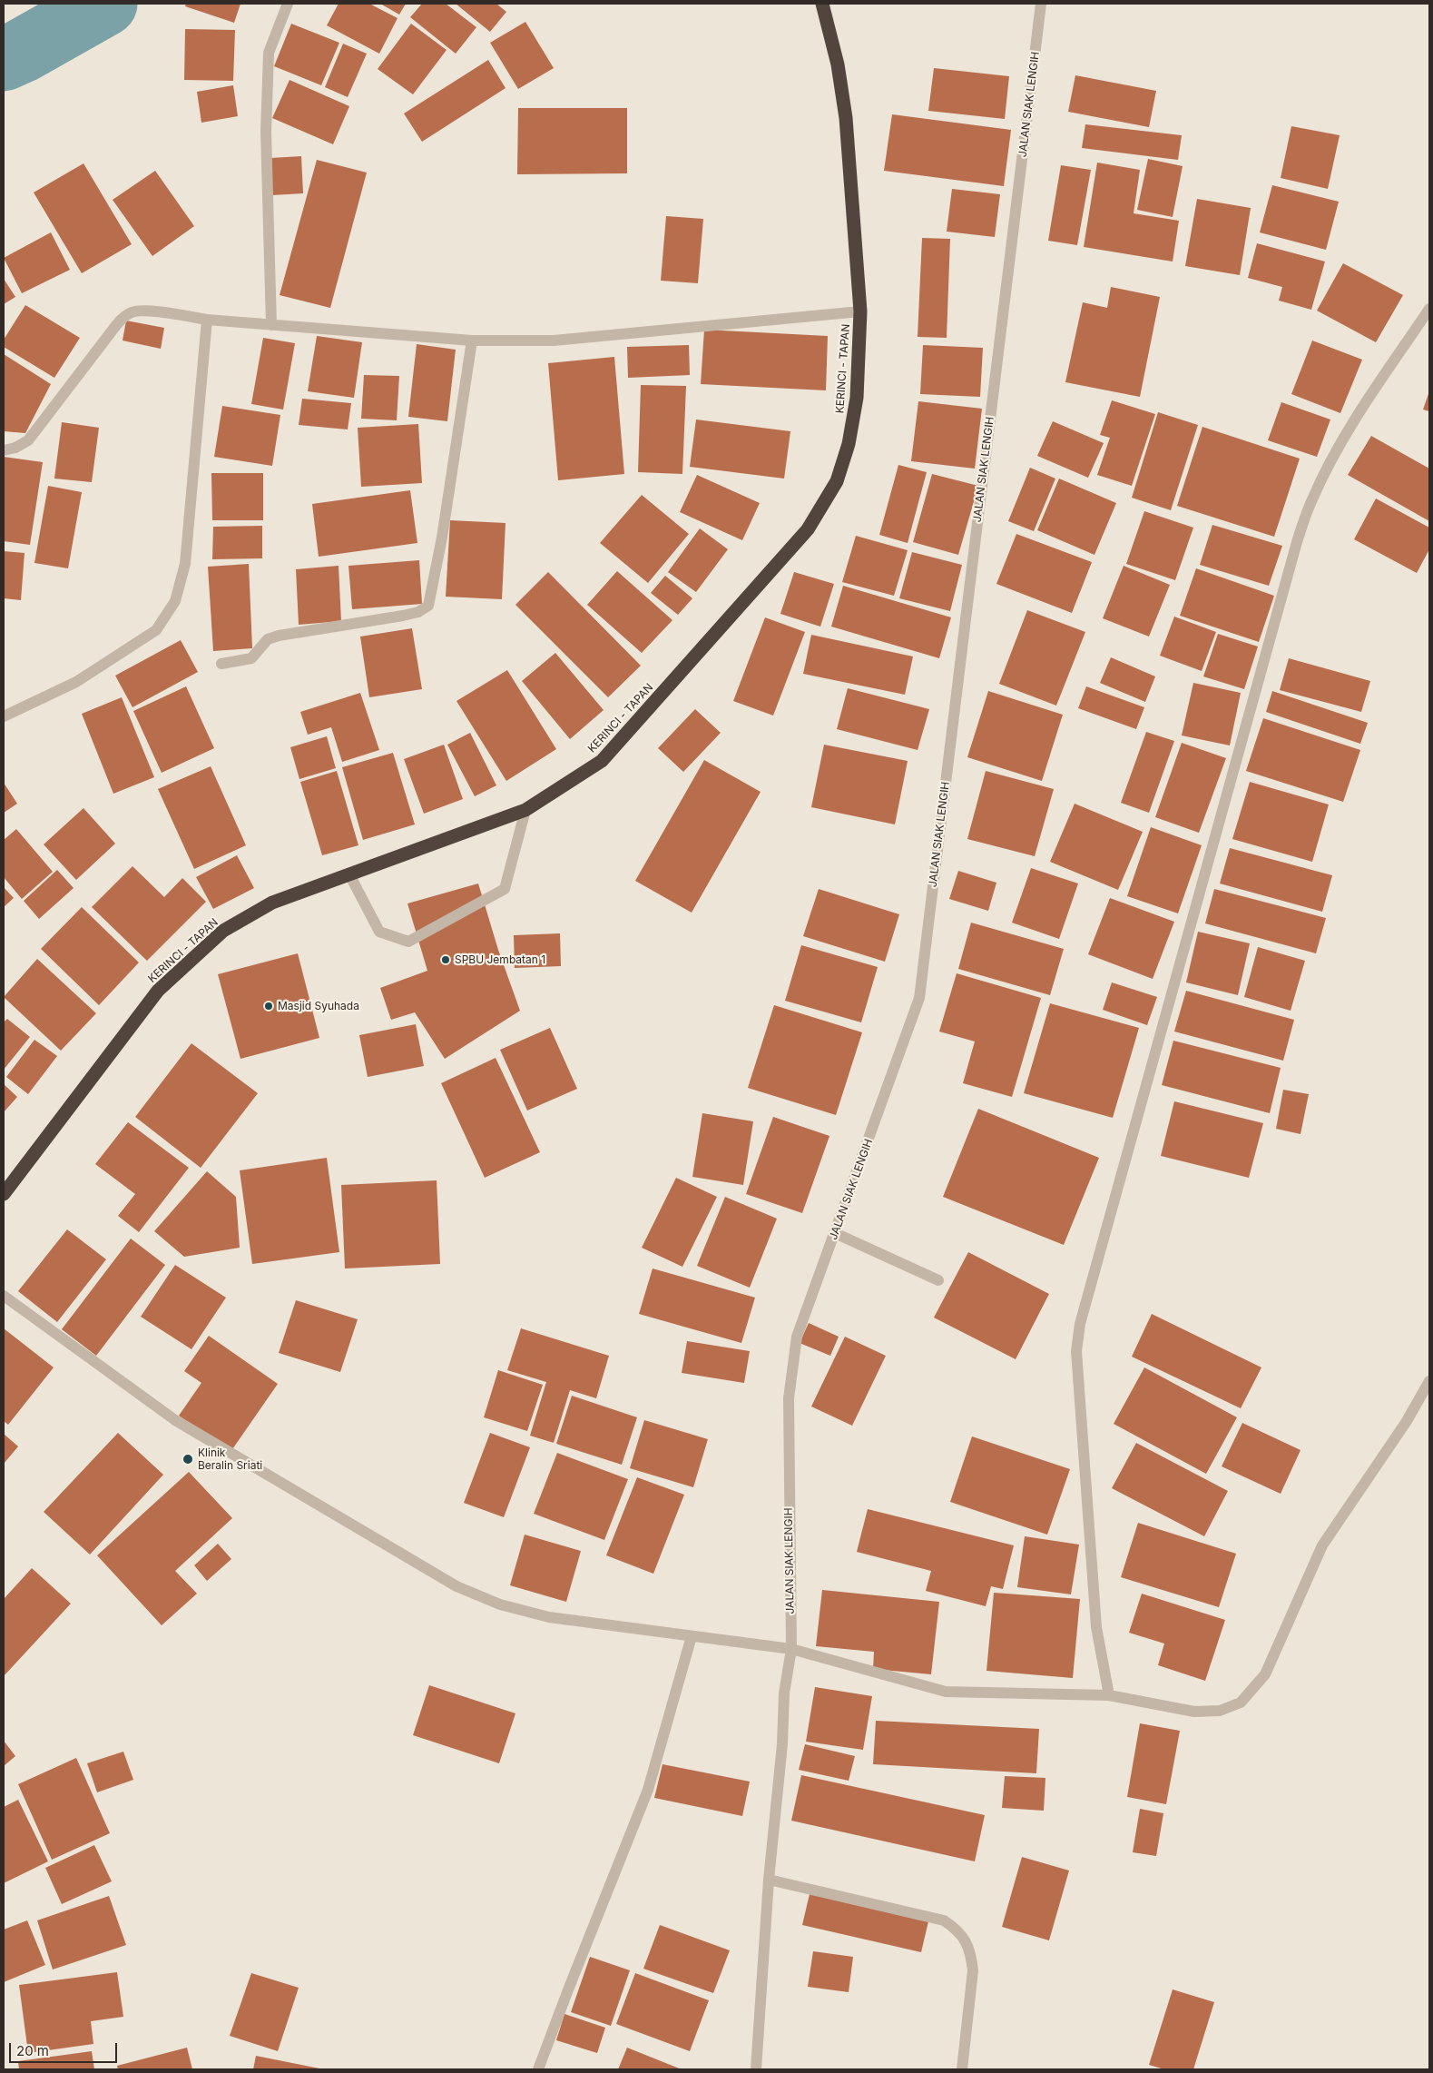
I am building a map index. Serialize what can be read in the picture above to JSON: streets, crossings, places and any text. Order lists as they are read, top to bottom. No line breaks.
{"streets":{"highway":["KERINCI - TAPAN"],"street":["JALAN SIAK LENGIH"]},"places":["SPBU Jembatan 1","Masjid Syuhada","Klinik Beralin Sriati"],"scale_bar":"20 m"}
